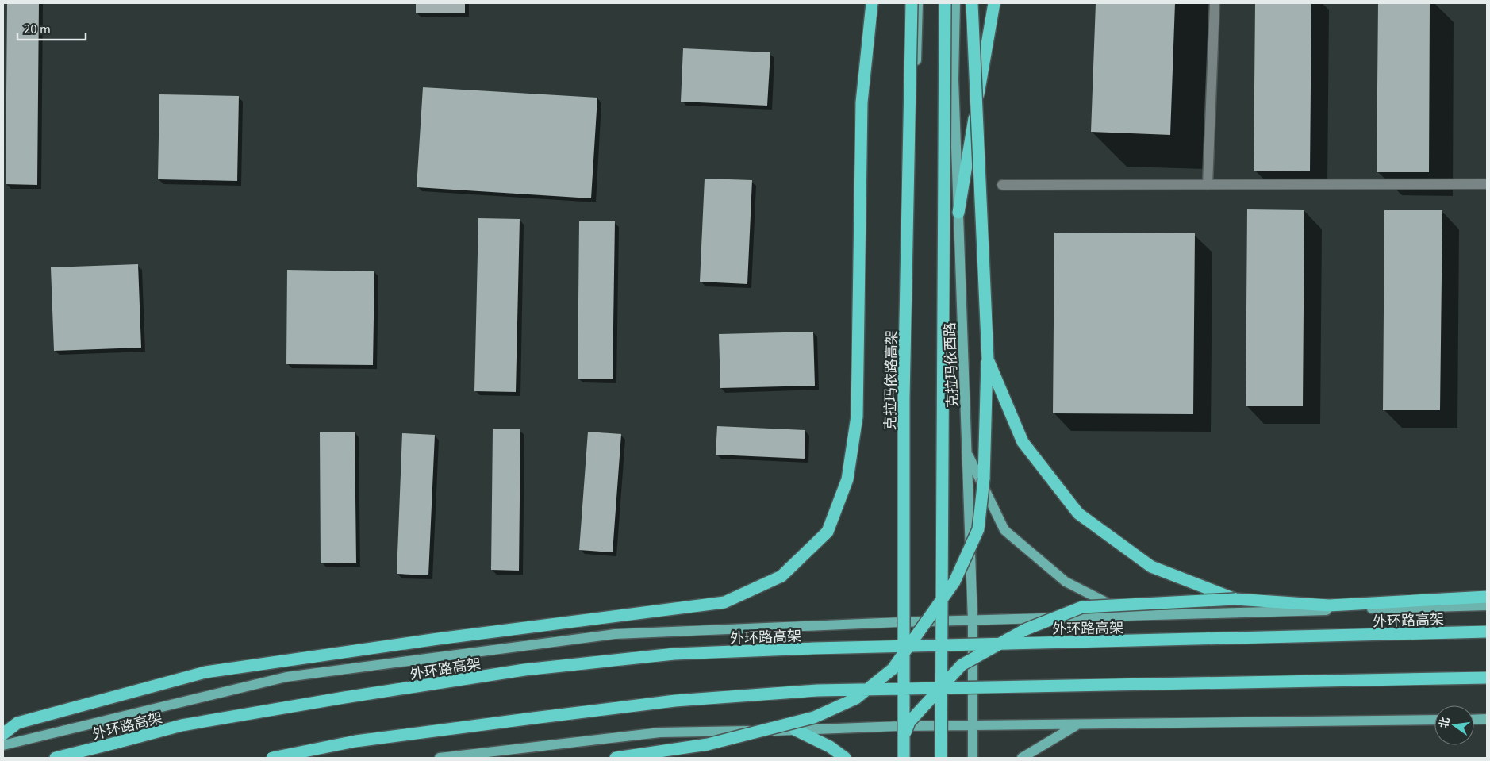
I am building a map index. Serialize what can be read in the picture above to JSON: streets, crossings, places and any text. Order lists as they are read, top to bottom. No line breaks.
{"streets":{"highway":["克拉玛依路高架","外环路高架"],"main road":["克拉玛依西路"]},"scale_bar":"20 m","north":"left"}
